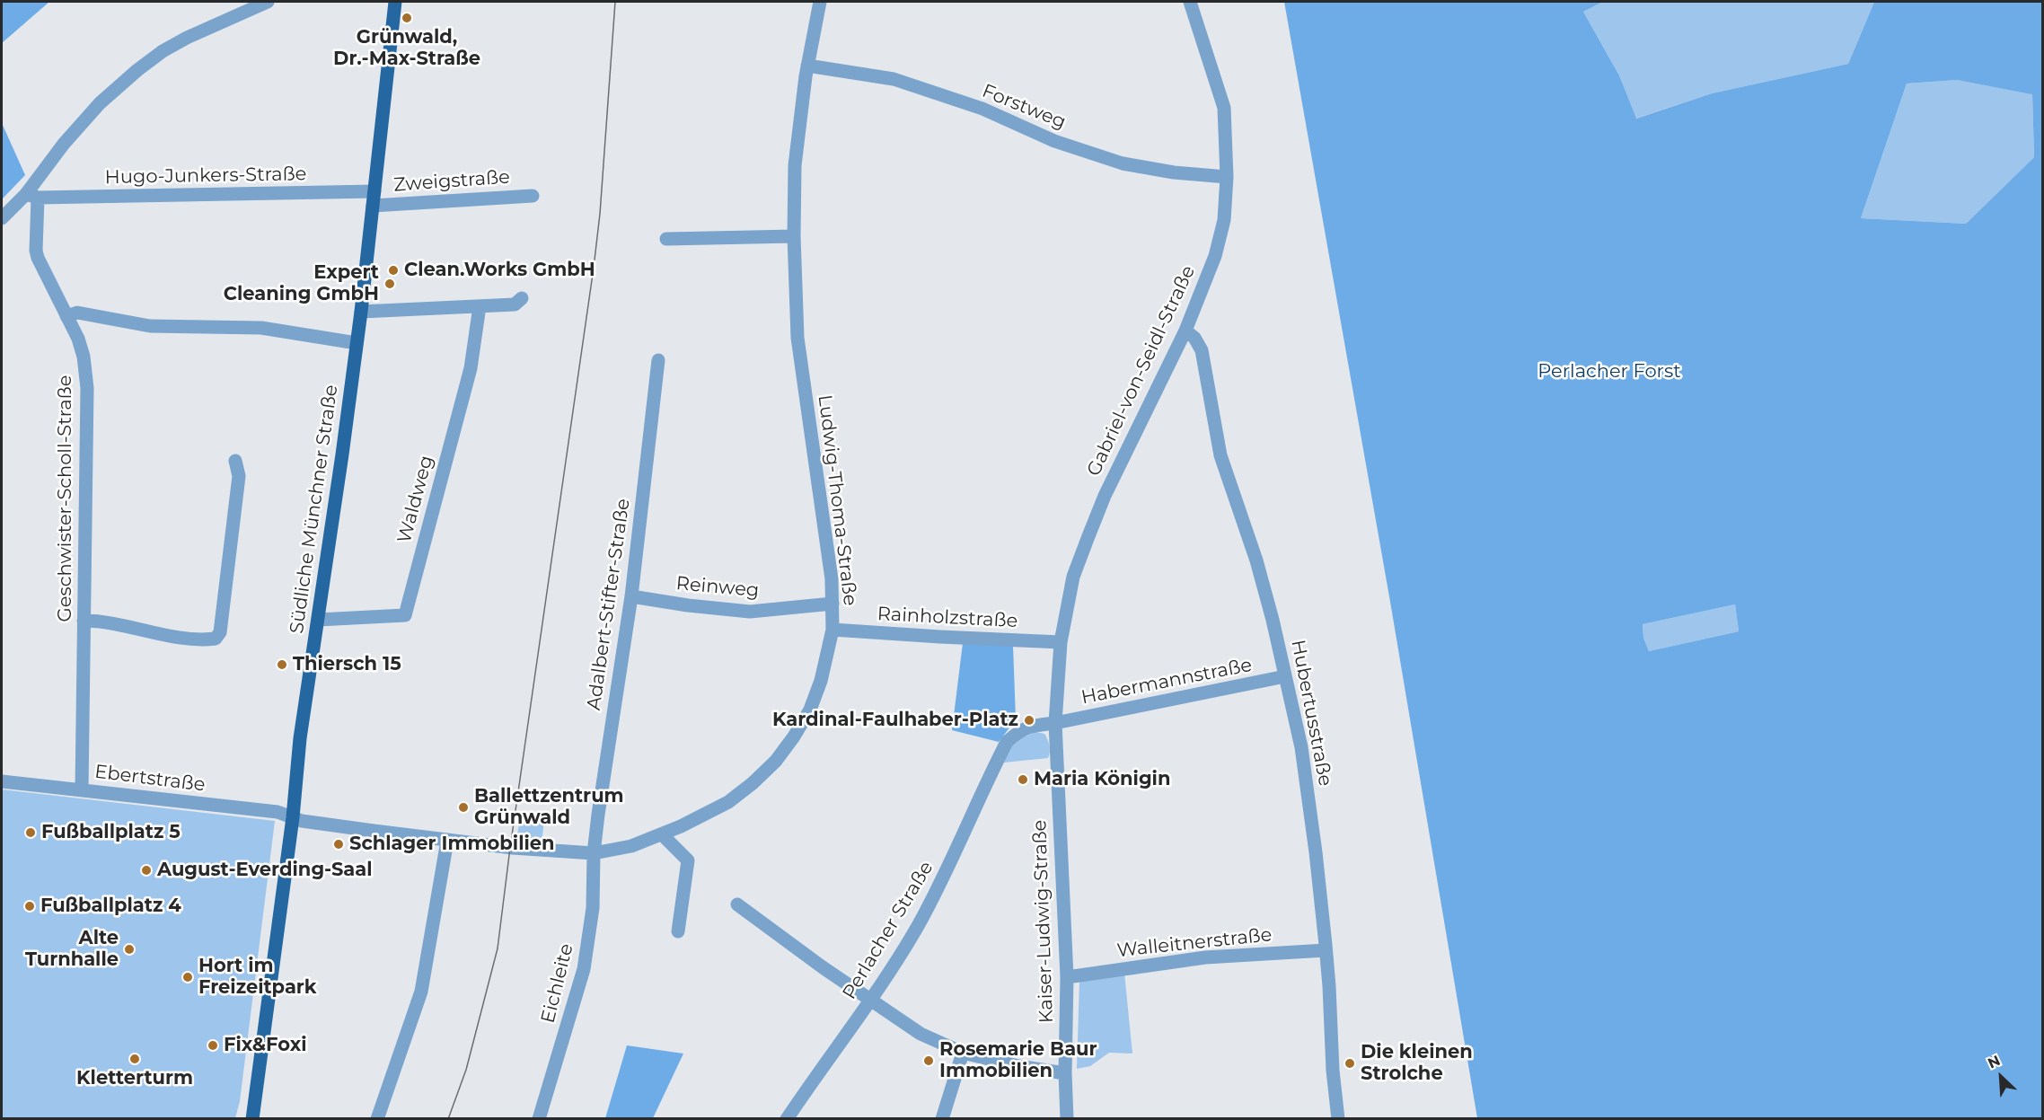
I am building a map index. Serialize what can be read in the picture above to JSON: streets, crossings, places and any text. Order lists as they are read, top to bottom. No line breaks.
{"streets":{"main road":["Südliche Münchner Straße"],"street":["Forstweg","Hugo-Junkers-Straße","Zweigstraße","Gabriel-von-Seidl-Straße","Geschwister-Scholl-Straße","Waldweg","Ludwig-Thoma-Straße","Reinweg","Adalbert-Stifter-Straße","Rainholzstraße","Habermannstraße","Hubertusstraße","Ebertstraße","Kaiser-Ludwig-Straße","Perlacher Straße","Walleitnerstraße","Eichleite"]},"crossings":[["Forstweg","Gabriel-von-Seidl-Straße"],["Forstweg","Ludwig-Thoma-Straße"],["Hugo-Junkers-Straße","Zweigstraße"],["Hugo-Junkers-Straße","Geschwister-Scholl-Straße"],["Hugo-Junkers-Straße","Südliche Münchner Straße"],["Zweigstraße","Südliche Münchner Straße"],["Gabriel-von-Seidl-Straße","Rainholzstraße"],["Gabriel-von-Seidl-Straße","Habermannstraße"],["Gabriel-von-Seidl-Straße","Hubertusstraße"],["Gabriel-von-Seidl-Straße","Kaiser-Ludwig-Straße"],["Gabriel-von-Seidl-Straße","Perlacher Straße"],["Geschwister-Scholl-Straße","Ebertstraße"],["Waldweg","Südliche Münchner Straße"],["Ludwig-Thoma-Straße","Südliche Münchner Straße"],["Ludwig-Thoma-Straße","Reinweg"],["Ludwig-Thoma-Straße","Adalbert-Stifter-Straße"],["Ludwig-Thoma-Straße","Rainholzstraße"],["Ludwig-Thoma-Straße","Ebertstraße"],["Ludwig-Thoma-Straße","Eichleite"],["Südliche Münchner Straße","Ebertstraße"],["Reinweg","Adalbert-Stifter-Straße"],["Adalbert-Stifter-Straße","Eichleite"],["Habermannstraße","Hubertusstraße"],["Habermannstraße","Kaiser-Ludwig-Straße"],["Habermannstraße","Perlacher Straße"],["Hubertusstraße","Walleitnerstraße"],["Kaiser-Ludwig-Straße","Perlacher Straße"],["Kaiser-Ludwig-Straße","Walleitnerstraße"]],"parks":["Perlacher Forst"],"places":["Grünwald, Dr.-Max-Straße","Clean.Works GmbH","Expert Cleaning GmbH","Thiersch 15","Kardinal-Faulhaber-Platz","Maria Königin","Ballettzentrum Grünwald","Fußballplatz 5","Schlager Immobilien","August-Everding-Saal","Fußballplatz 4","Alte Turnhalle","Hort im Freizeitpark","Fix&Foxi","Kletterturm","Rosemarie Baur Immobilien","Die kleinen Strolche"],"north":"top left"}
